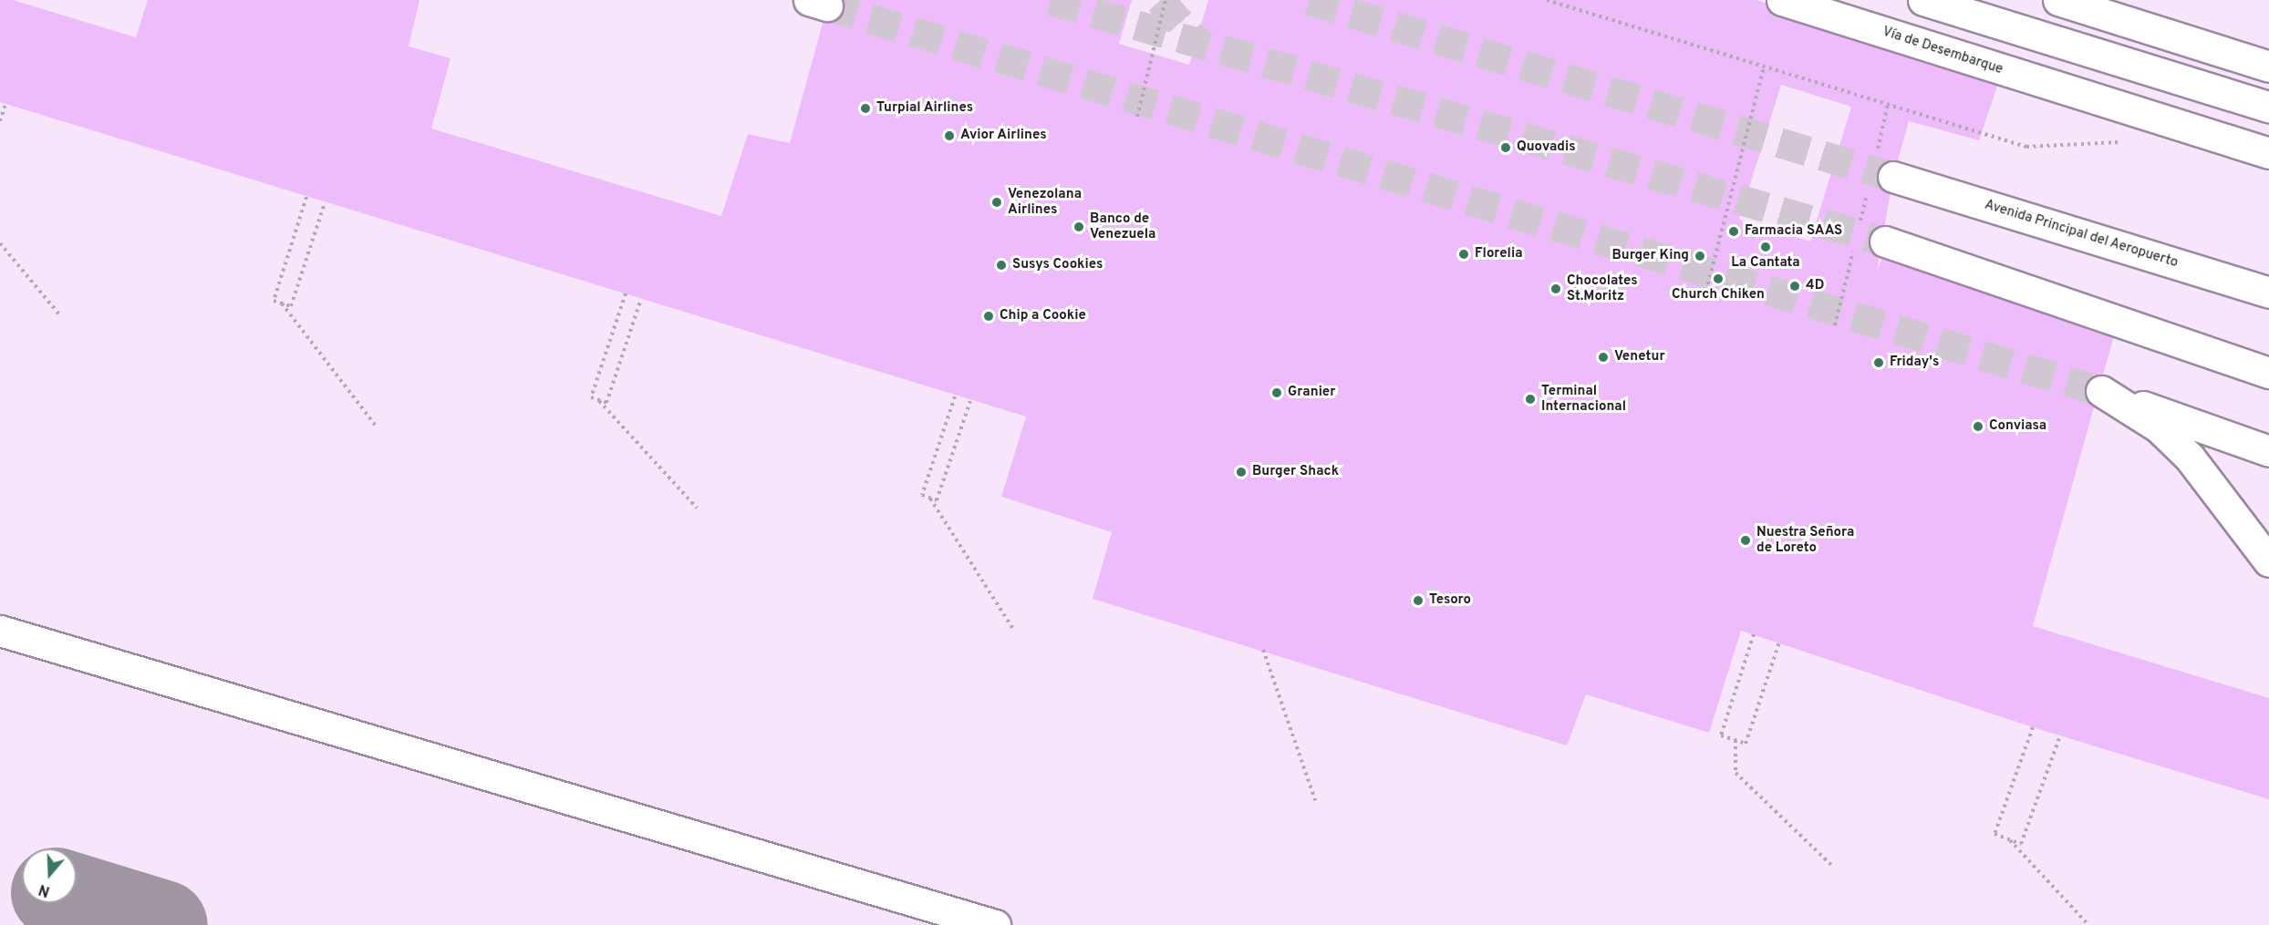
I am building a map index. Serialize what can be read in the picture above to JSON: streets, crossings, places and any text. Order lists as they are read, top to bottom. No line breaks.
{"streets":{"lane":["Vía de Desembarque","Avenida Principal del Aeropuerto"]},"places":["Turpial Airlines","Avior Airlines","Quovadis","Venezolana Airlines","Banco de Venezuela","Farmacia SAAS","La Cantata","Florelia","Burger King","Susys Cookies","Church Chiken","4D","Chocolates St.Moritz","Chip a Cookie","Venetur","Friday's","Granier","Terminal Internacional","Conviasa","Burger Shack","Nuestra Señora de Loreto","Tesoro"],"north":"bottom"}
